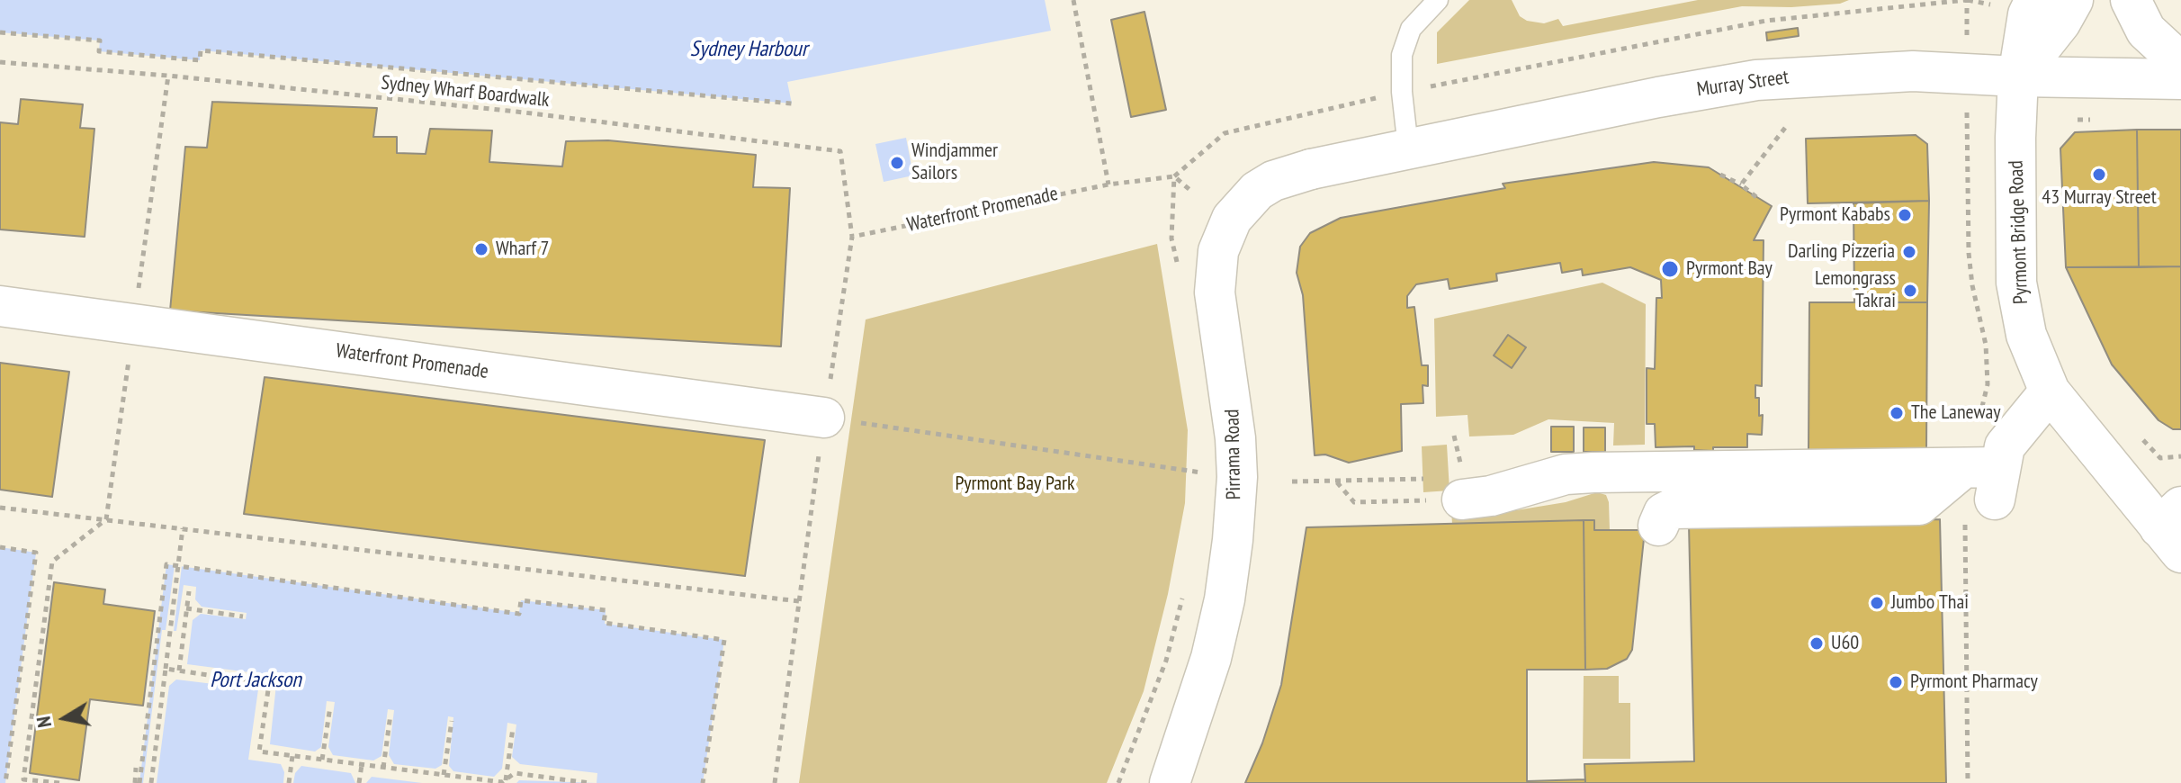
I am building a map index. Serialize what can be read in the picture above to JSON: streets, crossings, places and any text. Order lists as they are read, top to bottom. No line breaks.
{"streets":{"street":["Murray Street","Waterfront Promenade","Pyrmont Bridge Road","Pirrama Road"],"path":["Sydney Wharf Boardwalk"]},"crossings":[["Murray Street","Pyrmont Bridge Road"],["Murray Street","Pirrama Road"],["Sydney Wharf Boardwalk","Waterfront Promenade"]],"water":["Sydney Harbour","Port Jackson"],"parks":["Pyrmont Bay Park"],"places":["Windjammer Sailors","43 Murray Street","Pyrmont Kababs","Wharf 7","Darling Pizzeria","Pyrmont Bay","Lemongrass Takrai","The Laneway","Jumbo Thai","U60","Pyrmont Pharmacy"],"north":"left"}
